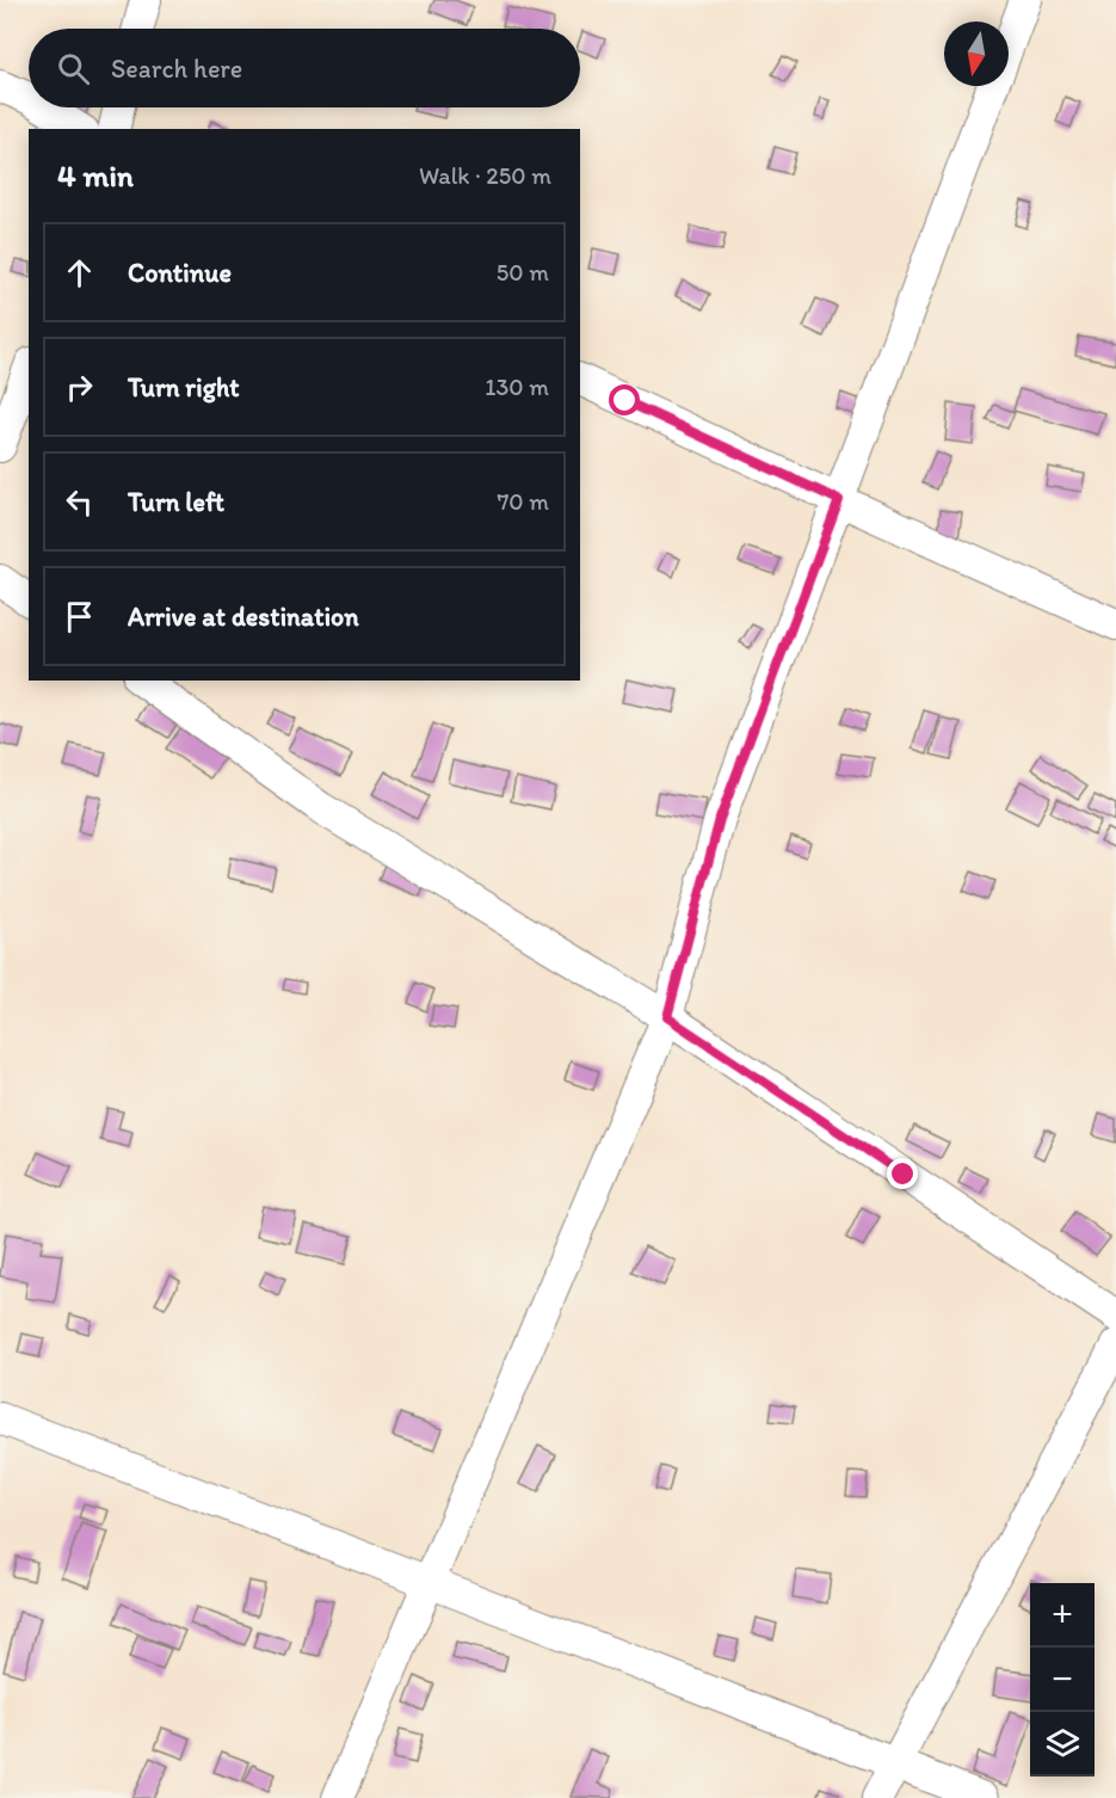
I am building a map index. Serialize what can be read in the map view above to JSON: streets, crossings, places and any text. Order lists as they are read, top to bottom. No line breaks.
{"north":"bottom","page":{"search":"Search here","heading":["4 min","Walk · 250 m"],"list":[["Continue","50 m"],["Turn right","130 m"],["Turn left","70 m"],"Arrive at destination"],"map_buttons":["+","−"]}}
